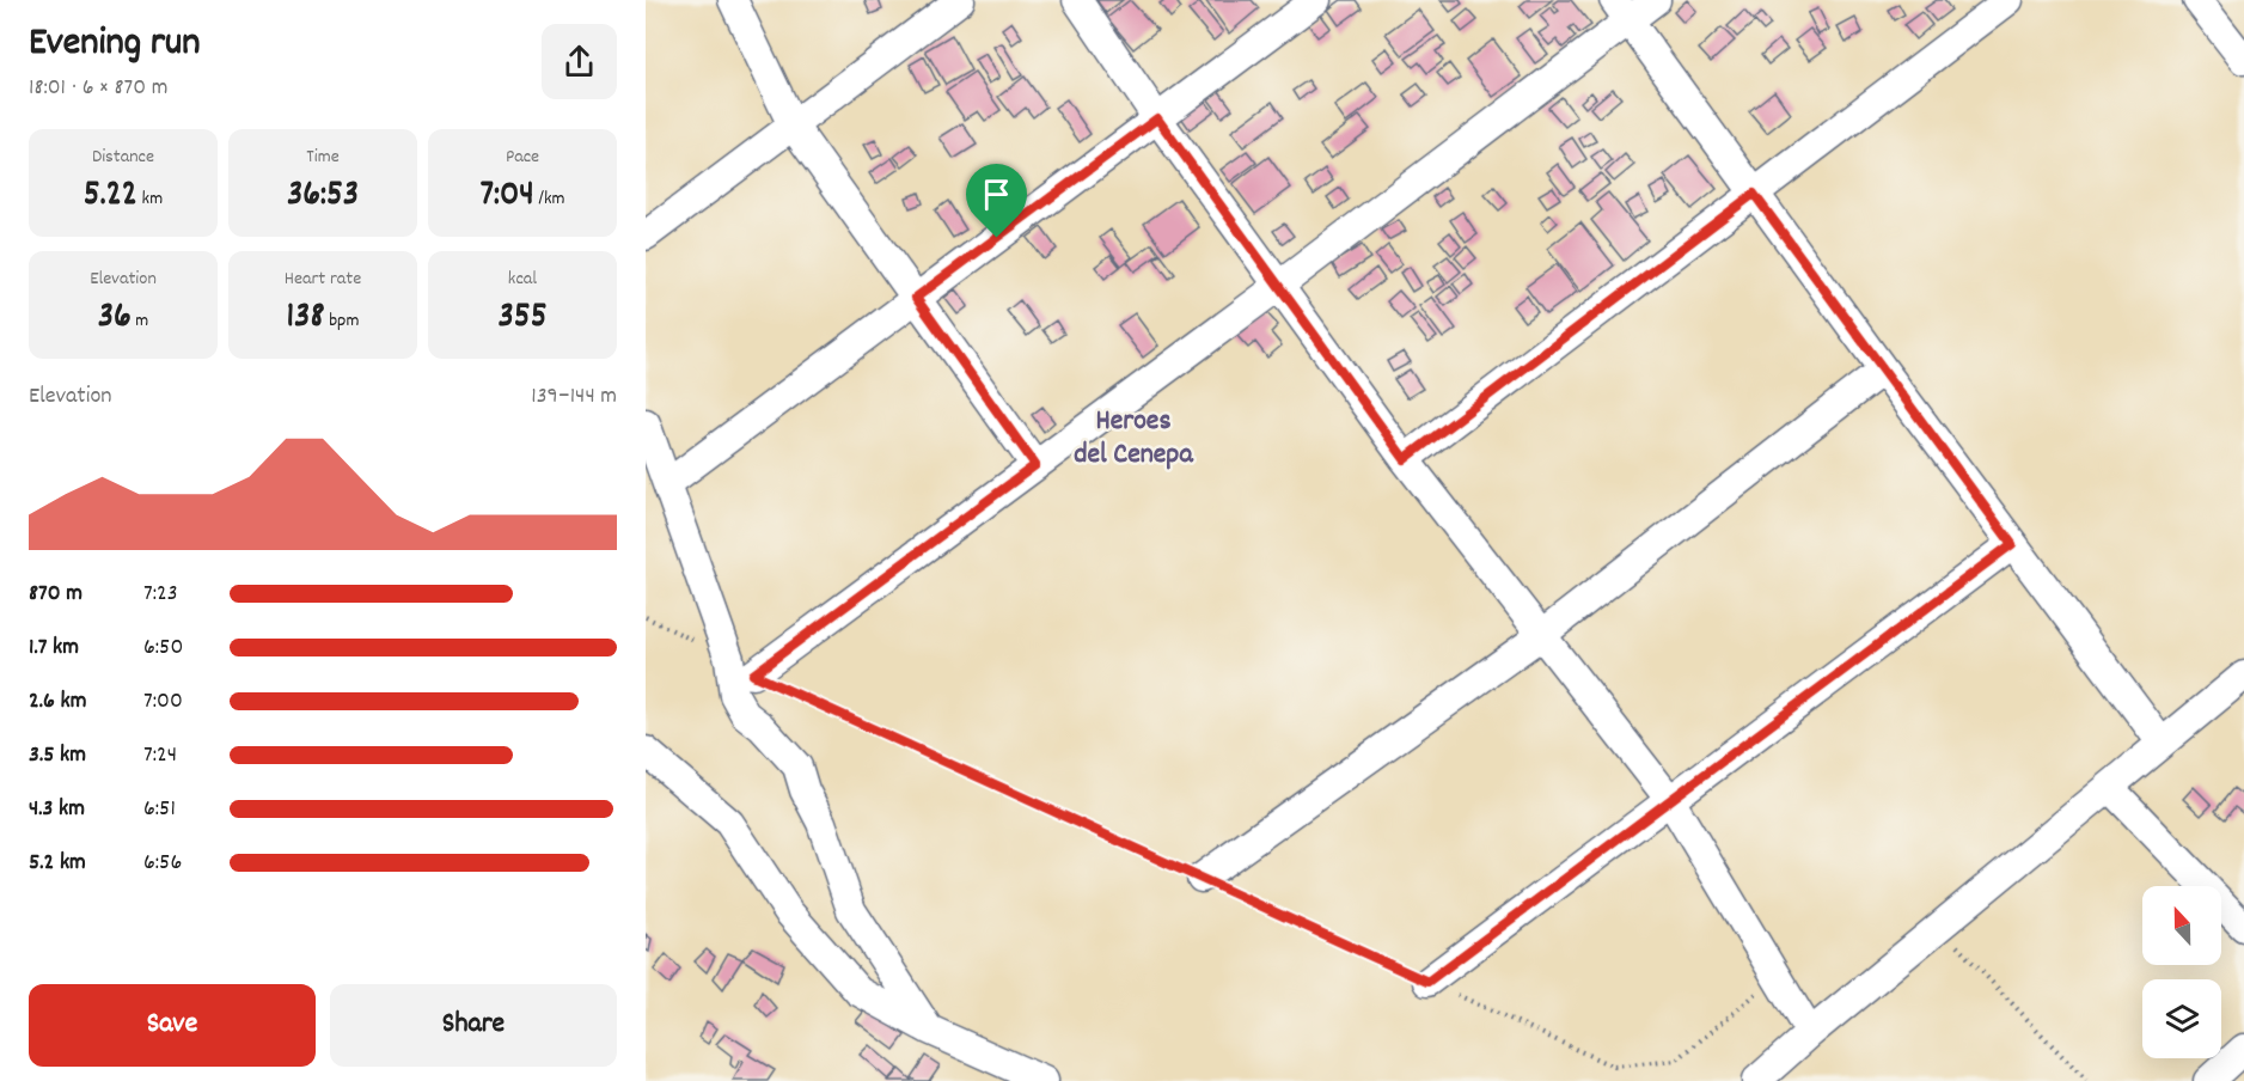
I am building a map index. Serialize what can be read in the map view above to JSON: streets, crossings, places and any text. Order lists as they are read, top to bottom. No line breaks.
{"districts":["Heroes del Cenepa"],"north":"top","page":{"heading":["Evening run","18:01 · 6 × 870 m"],"stats":[["Distance","5.22 km"],["Time","36:53"],["Pace","7:04 /km"],["Elevation","36 m"],["Heart rate","138 bpm"],["kcal","355"]],"chart":["Elevation","139–144 m"],"list":[{"name":"870 m","note":"7:23"},{"name":"1.7 km","note":"6:50"},{"name":"2.6 km","note":"7:00"},{"name":"3.5 km","note":"7:24"},{"name":"4.3 km","note":"6:51"},{"name":"5.2 km","note":"6:56"}],"buttons":["Save","Share"]}}
